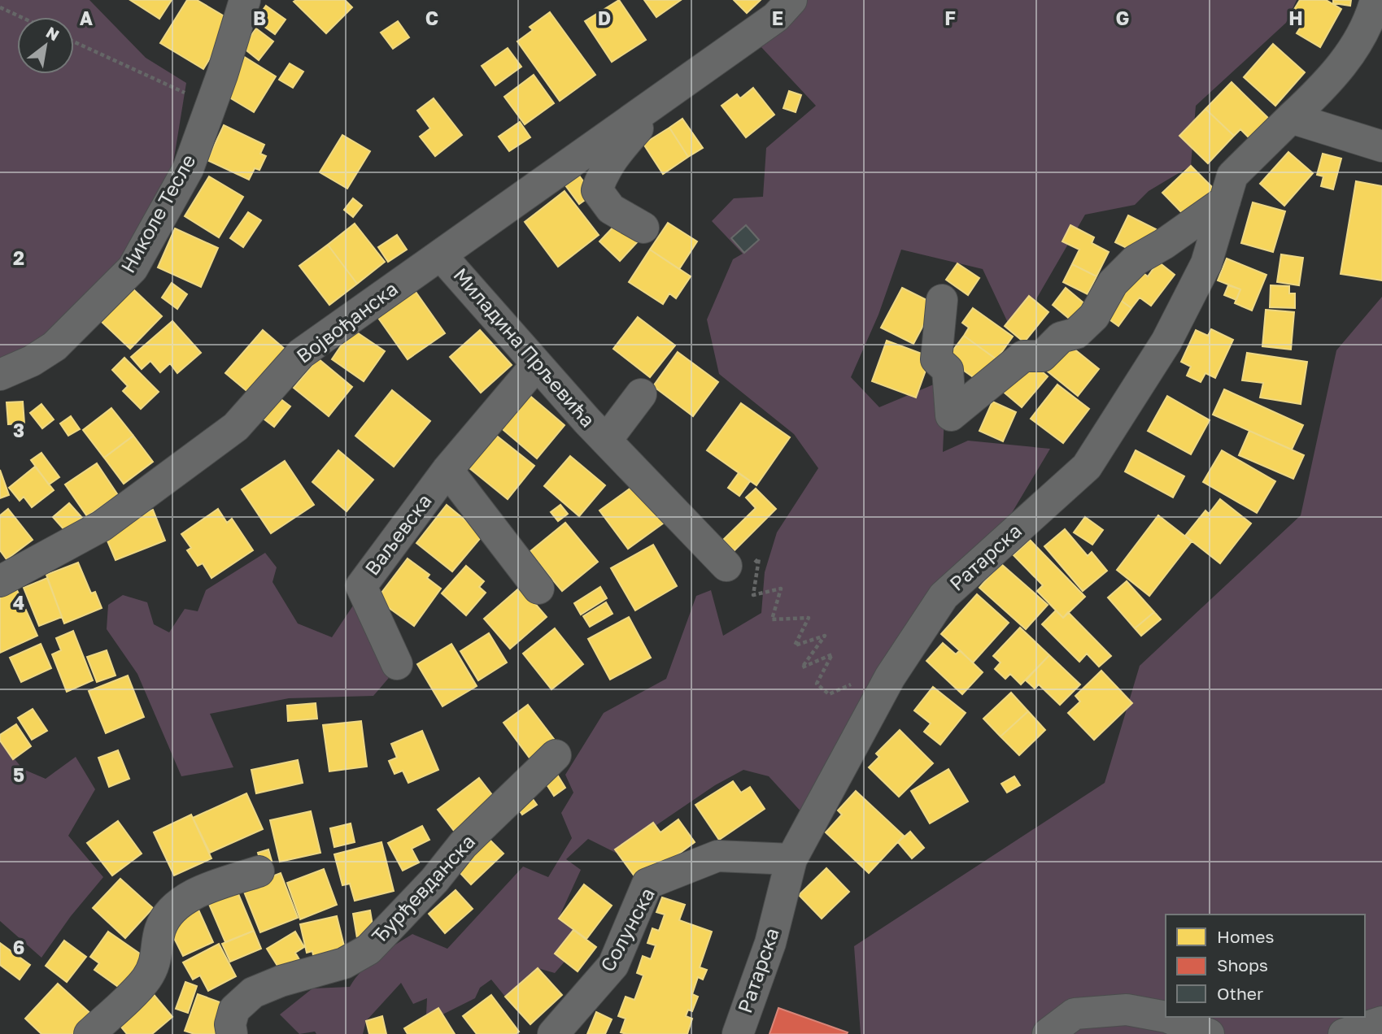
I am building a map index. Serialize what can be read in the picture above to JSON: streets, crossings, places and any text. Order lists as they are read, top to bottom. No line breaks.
{"streets":{"street":["Николе Тесле","Војвођанска","Миладина Прљевића","Ваљевска","Ратарска","Ђурђевданска","Солунска"]},"crossings":[["Војвођанска","Миладина Прљевића"],["Миладина Прљевића","Ваљевска"],["Ратарска","Солунска"]],"legend":["Homes","Shops","Other"],"north":"top right","grid":{"columns":["A","B","C","D","E","F","G","H"],"rows":["2","3","4","5","6"]}}
